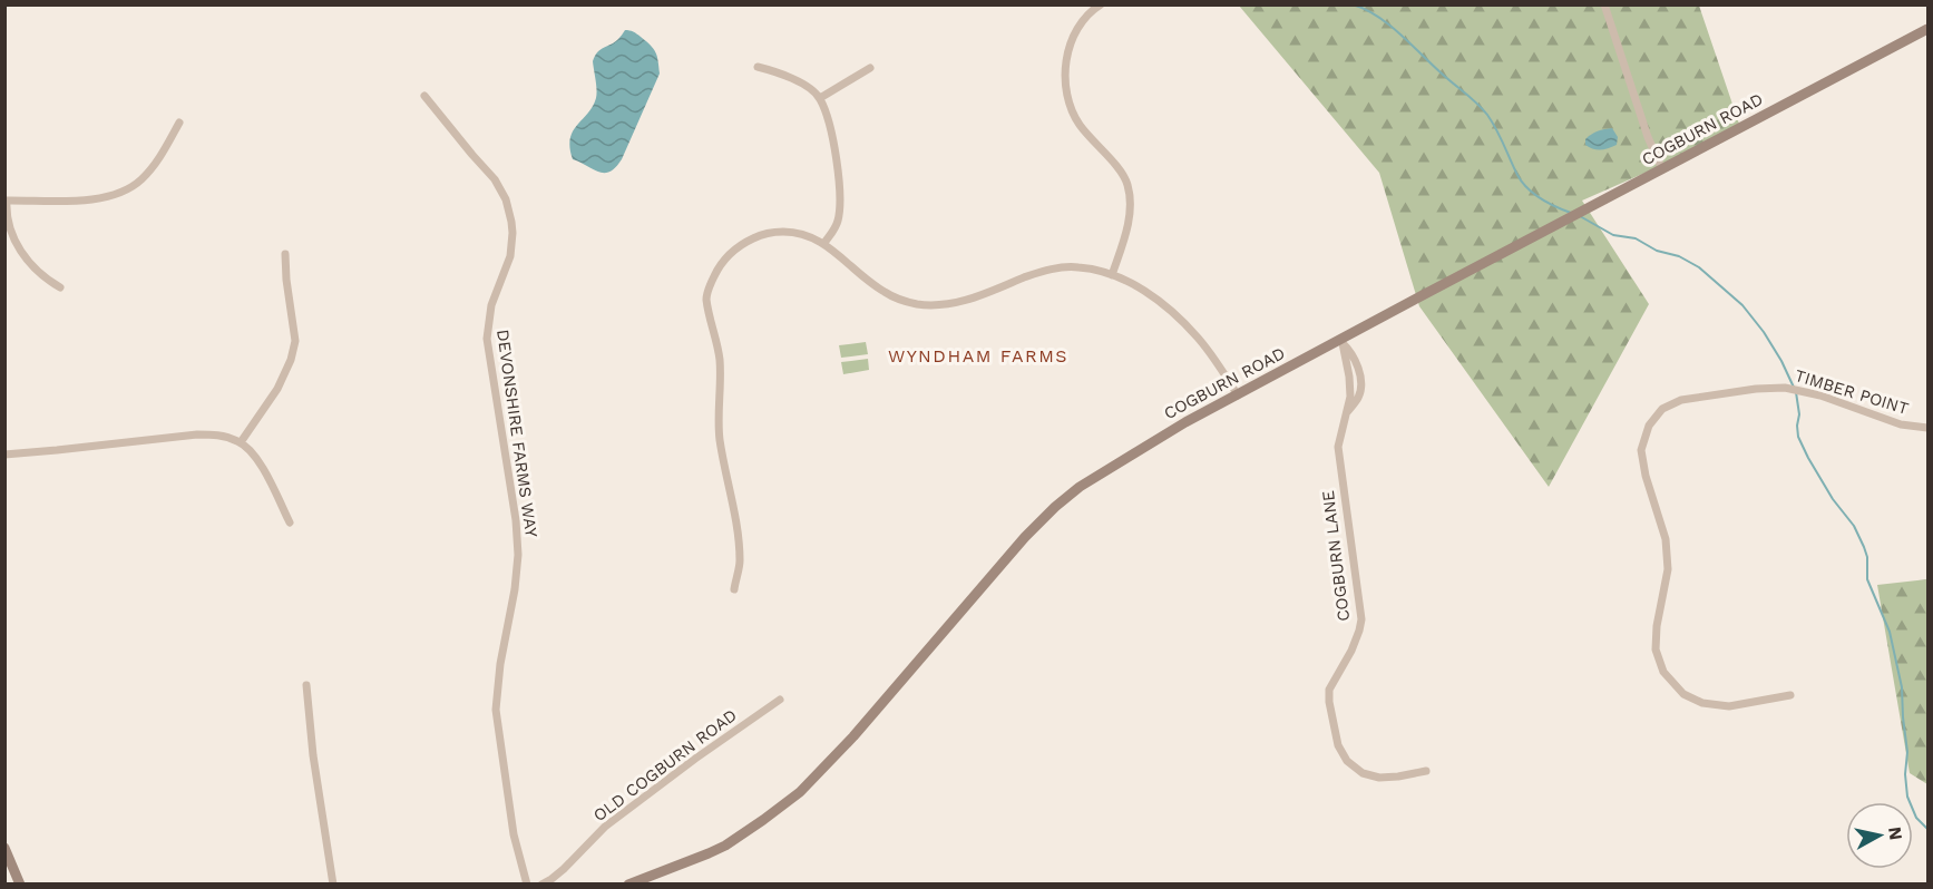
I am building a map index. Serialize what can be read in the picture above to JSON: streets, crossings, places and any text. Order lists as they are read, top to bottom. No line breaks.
{"streets":{"street":["COGBURN ROAD","TIMBER POINT","DEVONSHIRE FARMS WAY","COGBURN LANE","OLD COGBURN ROAD"]},"crossings":[["COGBURN ROAD","COGBURN LANE"]],"districts":["WYNDHAM FARMS"],"north":"right"}
